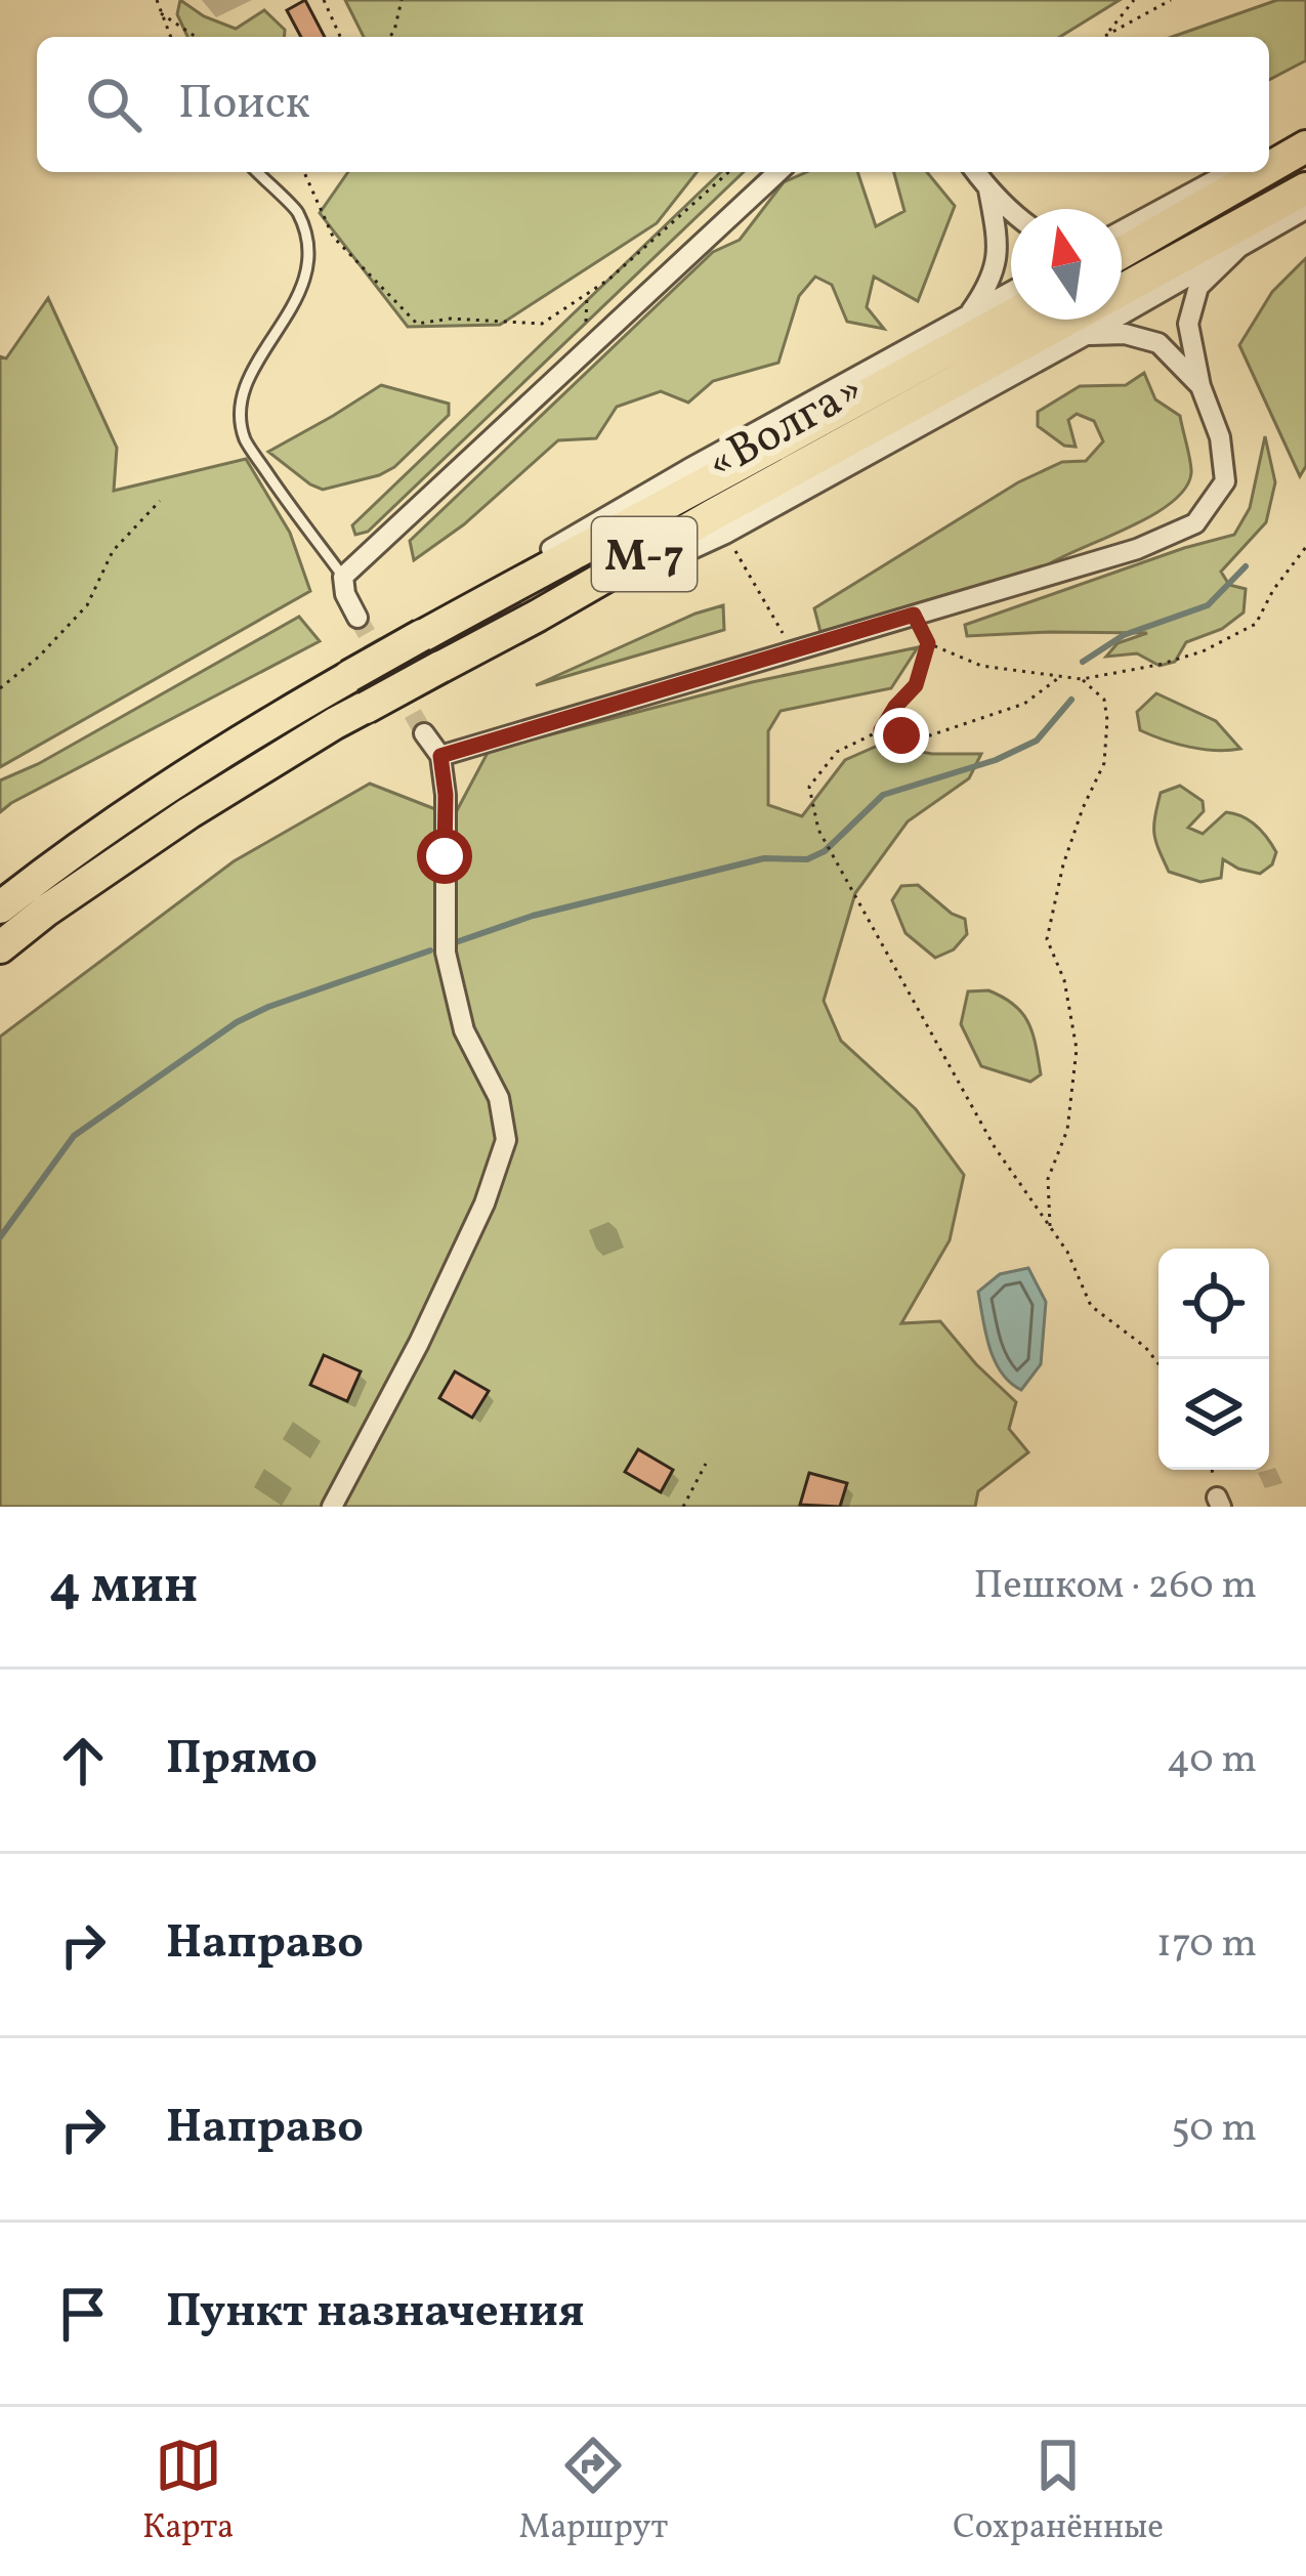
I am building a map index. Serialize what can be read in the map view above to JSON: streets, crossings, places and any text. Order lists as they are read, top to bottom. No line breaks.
{"streets":{"highway":["«Волга»","М-7"]},"north":"top","page":{"search":"Поиск","heading":["4 мин","Пешком · 260 m"],"list":[["Прямо","40 m"],["Направо","170 m"],["Направо","50 m"],"Пункт назначения"],"nav":["Карта","Маршрут","Сохранённые"]}}
